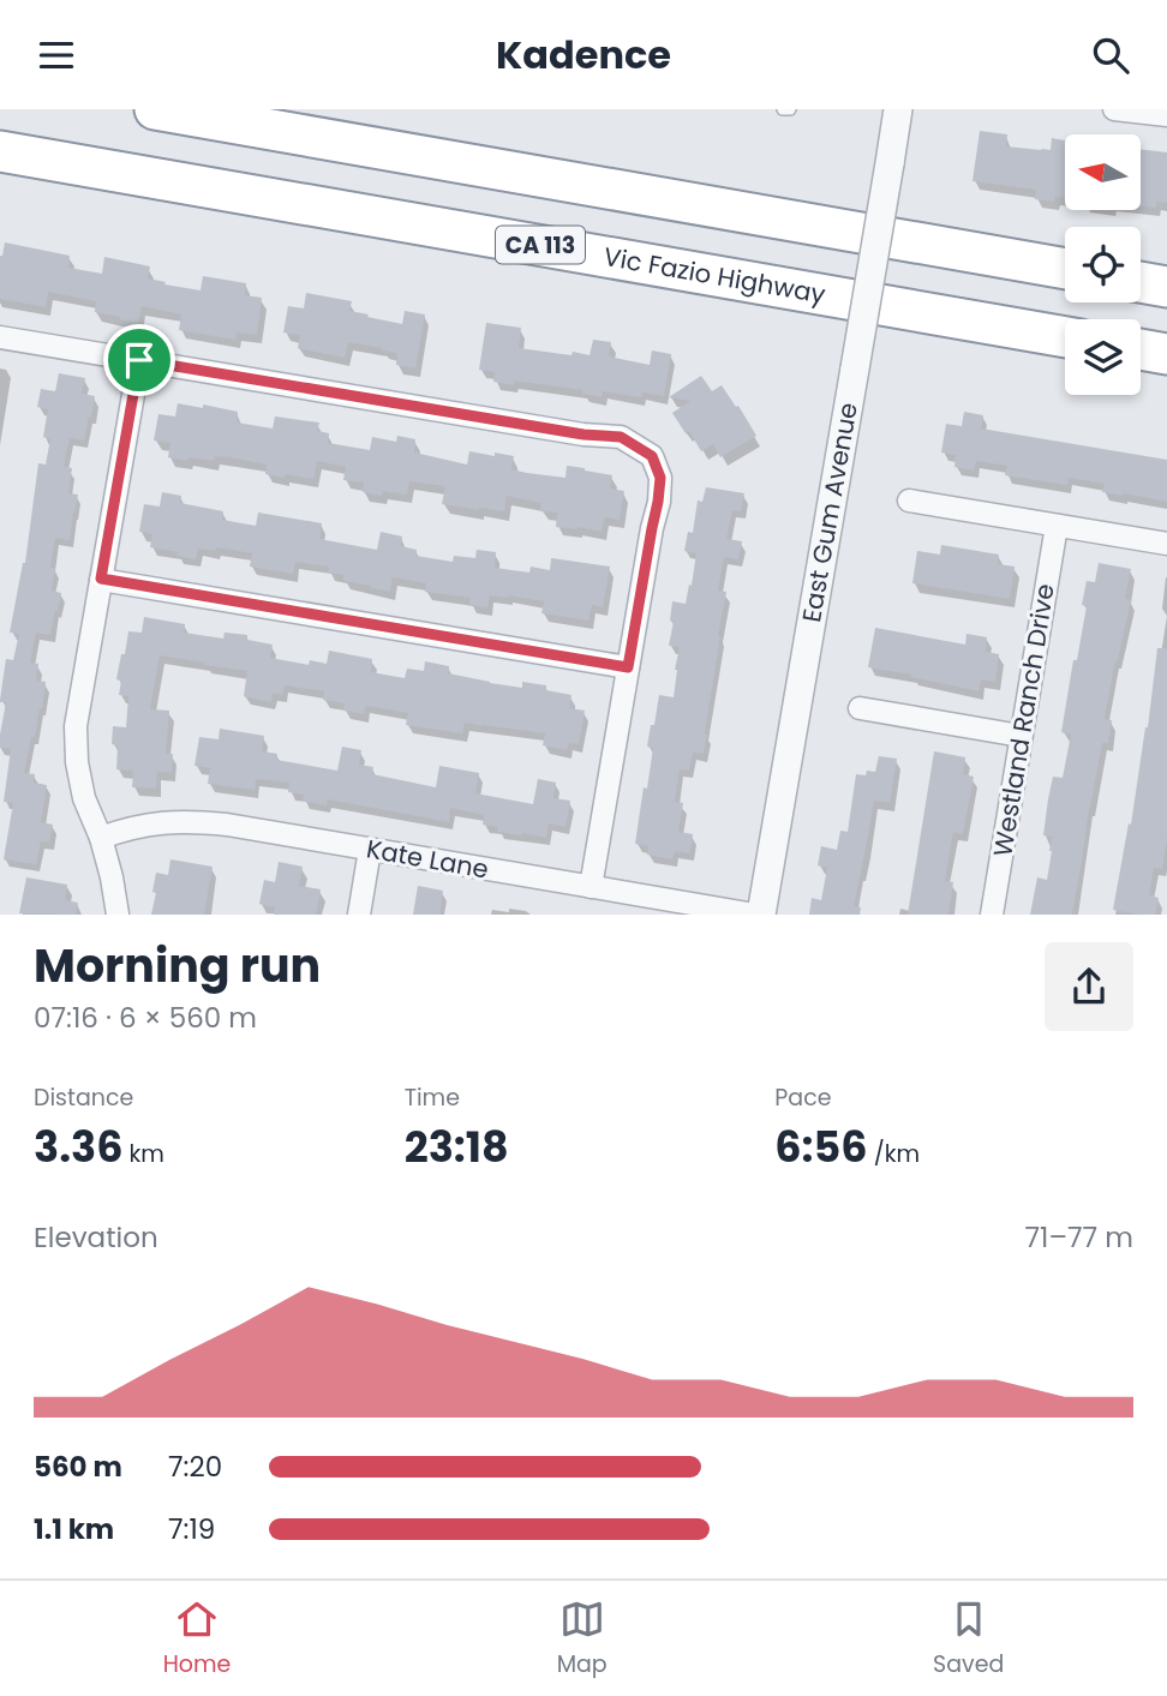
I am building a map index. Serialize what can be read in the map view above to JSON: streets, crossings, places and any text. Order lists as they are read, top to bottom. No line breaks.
{"streets":{"highway":["CA 113","Vic Fazio Highway"],"street":["East Gum Avenue","Westland Ranch Drive","Kate Lane"]},"north":"left","page":{"header":"Kadence","heading":["Morning run","07:16 · 6 × 560 m"],"stats":[["Distance","3.36 km"],["Time","23:18"],["Pace","6:56 /km"]],"chart":["Elevation","71–77 m"],"list":[{"name":"560 m","note":"7:20"},{"name":"1.1 km","note":"7:19"}],"tabs":["Home","Map","Saved"]}}
